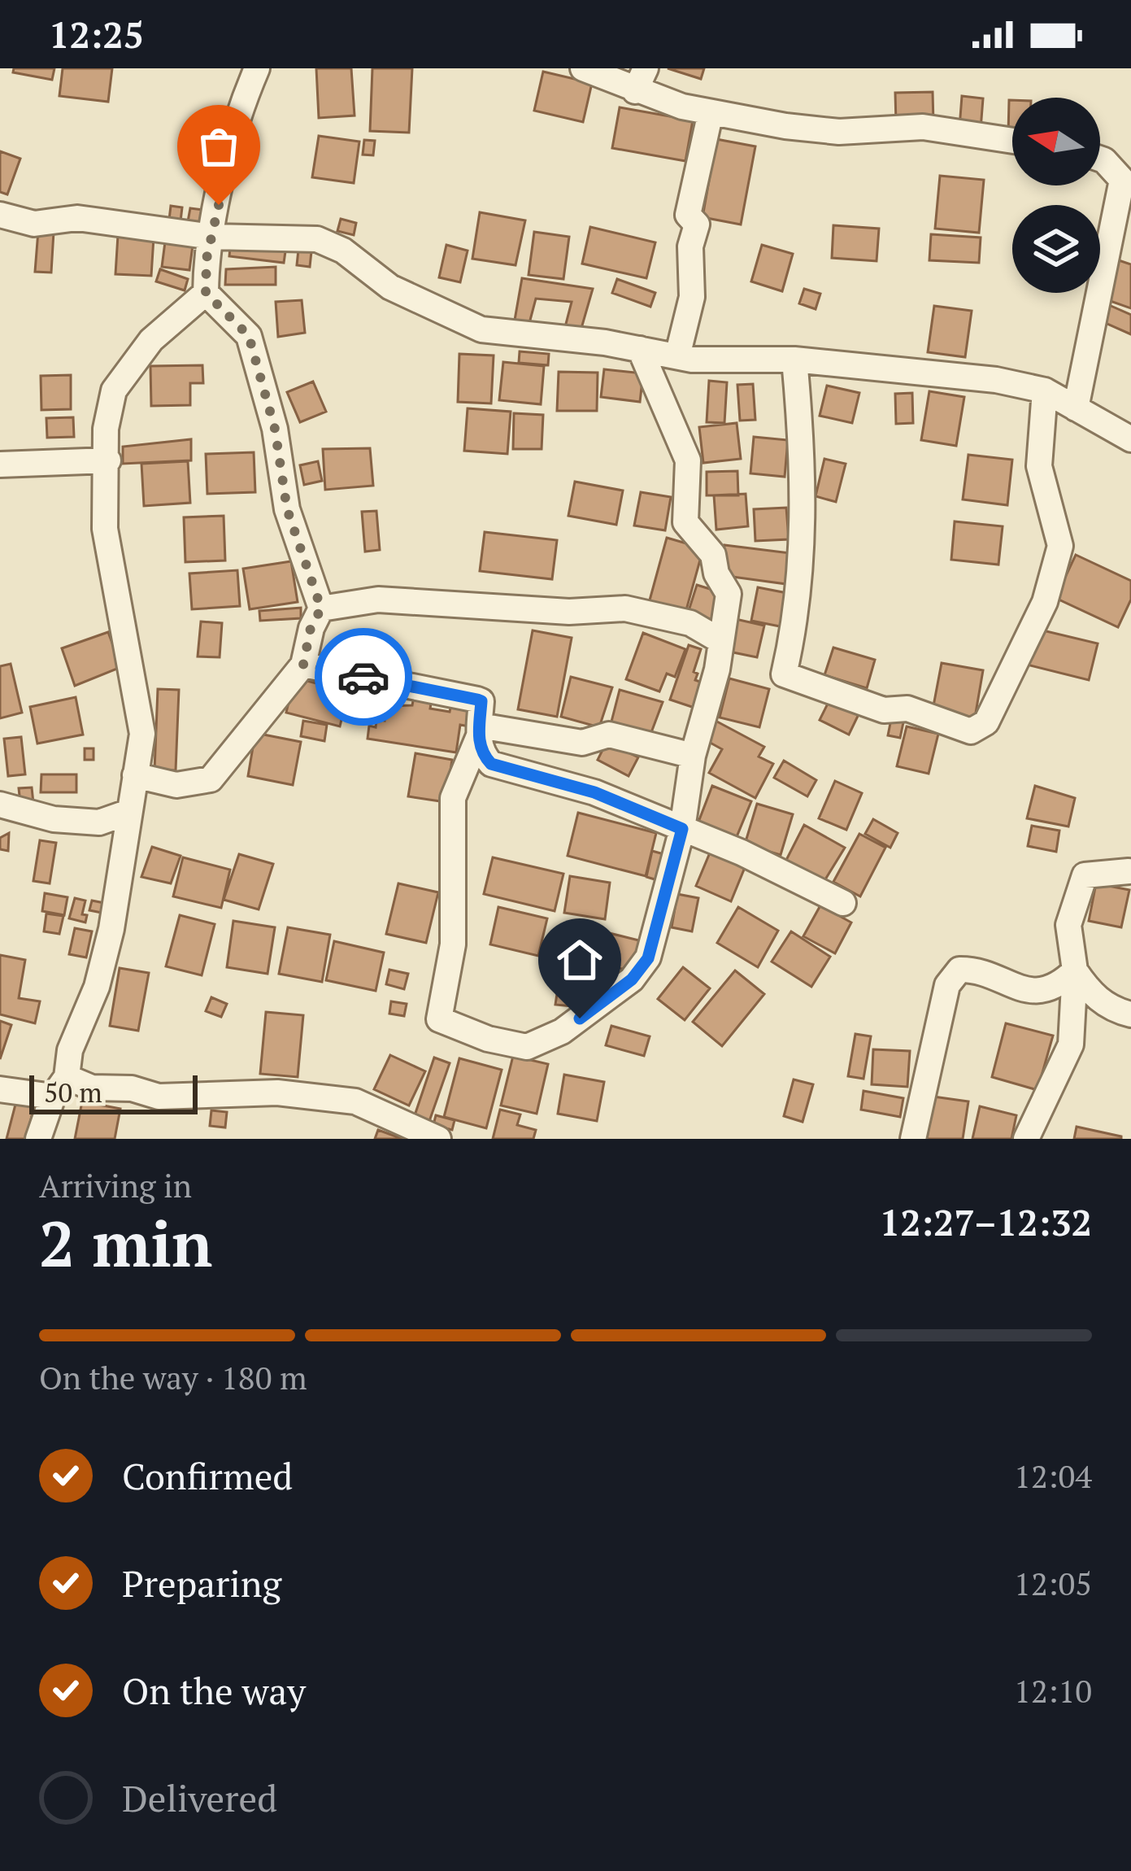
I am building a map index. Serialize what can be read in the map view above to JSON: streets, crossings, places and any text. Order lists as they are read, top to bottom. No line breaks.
{"scale_bar":"50 m","north":"left","page":{"status":"12:25","scale":"50 m","heading":["2 min","Arriving in","12:27–12:32"],"bar":"On the way · 180 m","list":[["Confirmed","12:04"],["Preparing","12:05"],["On the way","12:10"],"Delivered"]}}
